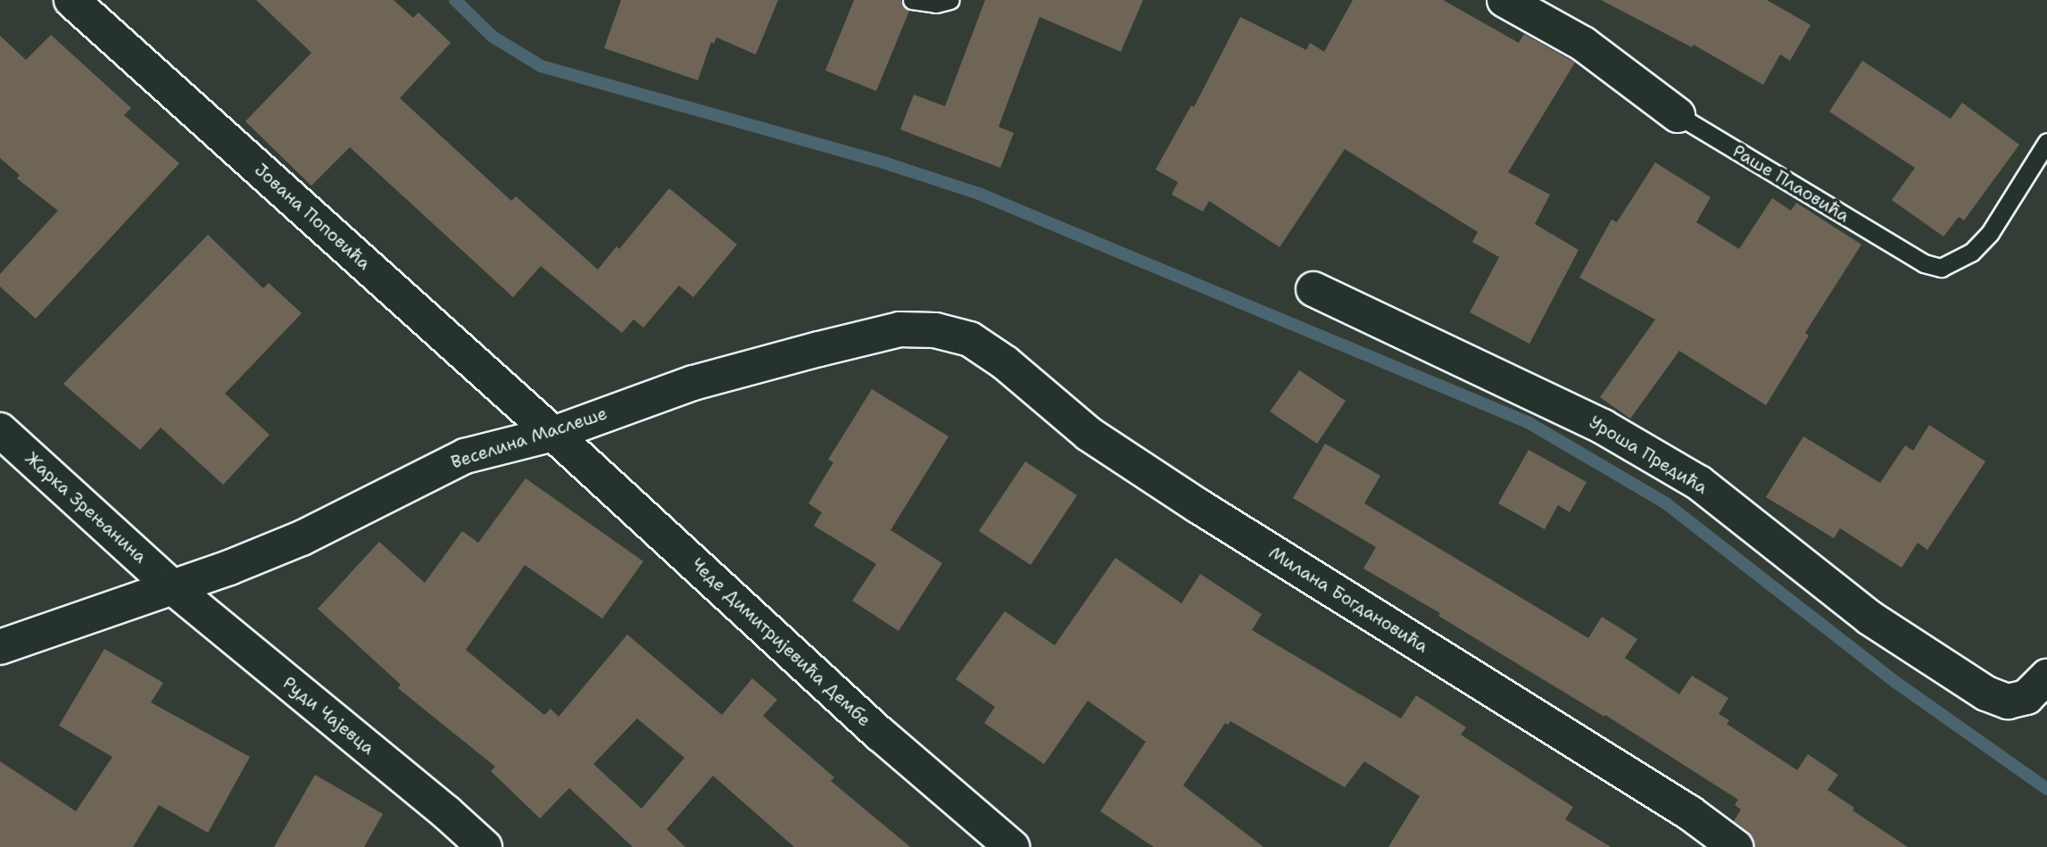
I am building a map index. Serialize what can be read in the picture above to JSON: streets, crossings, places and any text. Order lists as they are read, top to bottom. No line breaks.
{"streets":{"street":["Раше Плаовића","Јована Поповића","Веселина Маслеше","Уроша Предића","Жарка Зрењанина","Милана Богдановића","Чеде Димитријевића Дембе","Руди Чајевца"]},"crossings":[["Јована Поповића","Веселина Маслеше"],["Јована Поповића","Чеде Димитријевића Дембе"],["Веселина Маслеше","Жарка Зрењанина"],["Веселина Маслеше","Милана Богдановића"],["Веселина Маслеше","Чеде Димитријевића Дембе"],["Веселина Маслеше","Руди Чајевца"],["Жарка Зрењанина","Руди Чајевца"]]}
